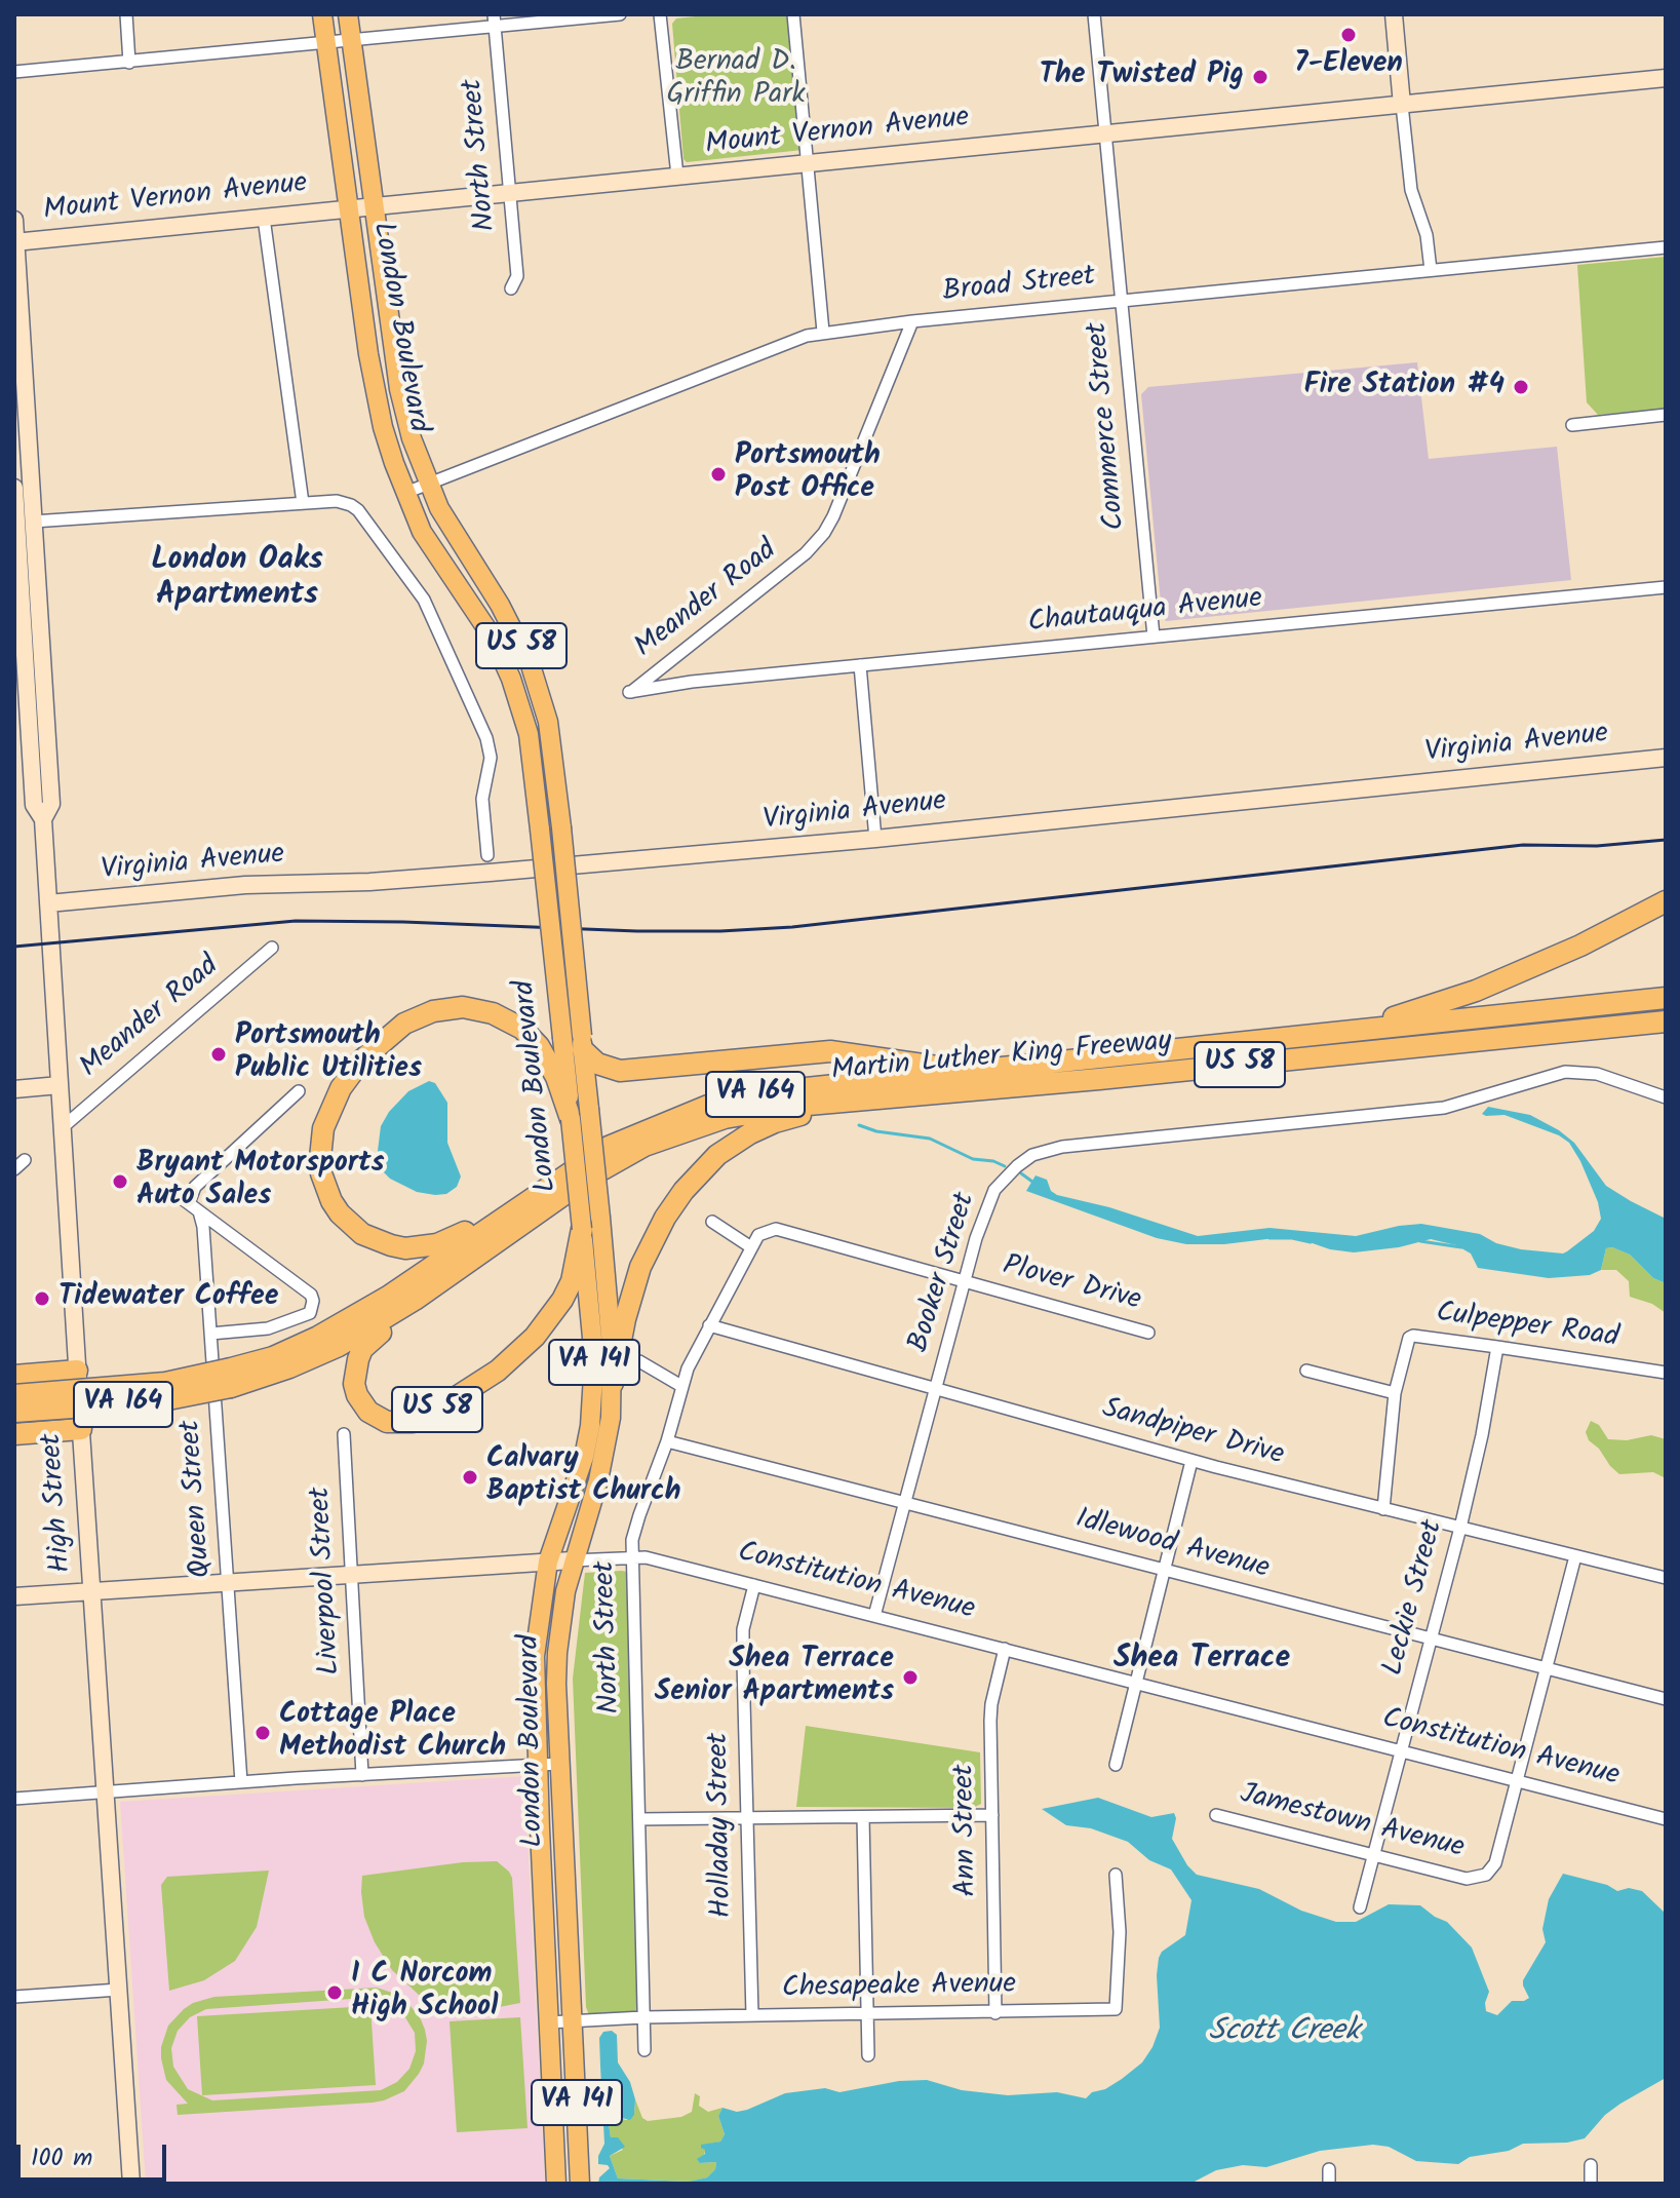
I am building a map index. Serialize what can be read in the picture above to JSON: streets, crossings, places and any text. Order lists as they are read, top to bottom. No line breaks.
{"streets":{"highway":["US 58","Martin Luther King Freeway","VA 164"],"main road":["London Boulevard","VA 141"],"street":["Mount Vernon Avenue","North Street","Broad Street","Commerce Street","Meander Road","Chautauqua Avenue","Virginia Avenue","Booker Street","Plover Drive","Culpepper Road","Sandpiper Drive","Queen Street","High Street","Idlewood Avenue","Liverpool Street","Constitution Avenue","Leckie Street","Jamestown Avenue","Holladay Street","Ann Street","Chesapeake Avenue"]},"crossings":[["Mount Vernon Avenue","North Street"],["Mount Vernon Avenue","London Boulevard"],["Mount Vernon Avenue","Commerce Street"],["Mount Vernon Avenue","High Street"],["North Street","Plover Drive"],["North Street","Sandpiper Drive"],["North Street","Idlewood Avenue"],["North Street","Constitution Avenue"],["North Street","Chesapeake Avenue"],["Broad Street","London Boulevard"],["Broad Street","Commerce Street"],["Broad Street","Meander Road"],["London Boulevard","US 58"],["London Boulevard","Constitution Avenue"],["London Boulevard","Chesapeake Avenue"],["Commerce Street","Chautauqua Avenue"],["Meander Road","Chautauqua Avenue"],["Meander Road","High Street"],["US 58","Martin Luther King Freeway"],["US 58","VA 164"],["Virginia Avenue","High Street"],["Martin Luther King Freeway","VA 164"],["Booker Street","Plover Drive"],["Booker Street","Sandpiper Drive"],["Booker Street","Idlewood Avenue"],["Booker Street","Constitution Avenue"],["Culpepper Road","Sandpiper Drive"],["Culpepper Road","Leckie Street"],["Sandpiper Drive","Leckie Street"],["Queen Street","Constitution Avenue"],["High Street","Constitution Avenue"],["Idlewood Avenue","Leckie Street"],["Liverpool Street","Constitution Avenue"],["Constitution Avenue","Leckie Street"],["Constitution Avenue","Jamestown Avenue"],["Constitution Avenue","Holladay Street"],["Constitution Avenue","Ann Street"],["Leckie Street","Jamestown Avenue"],["Holladay Street","Chesapeake Avenue"],["Ann Street","Chesapeake Avenue"]],"districts":["London Oaks Apartments","Shea Terrace"],"water":["Scott Creek"],"parks":["Bernad D. Griffin Park"],"places":["7-Eleven","The Twisted Pig","Fire Station #4","Portsmouth Post Office","Portsmouth Public Utilities","Bryant Motorsports Auto Sales","Tidewater Coffee","Calvary Baptist Church","Shea Terrace Senior Apartments","Cottage Place Methodist Church","I C Norcom High School"],"scale_bar":"100 m"}
